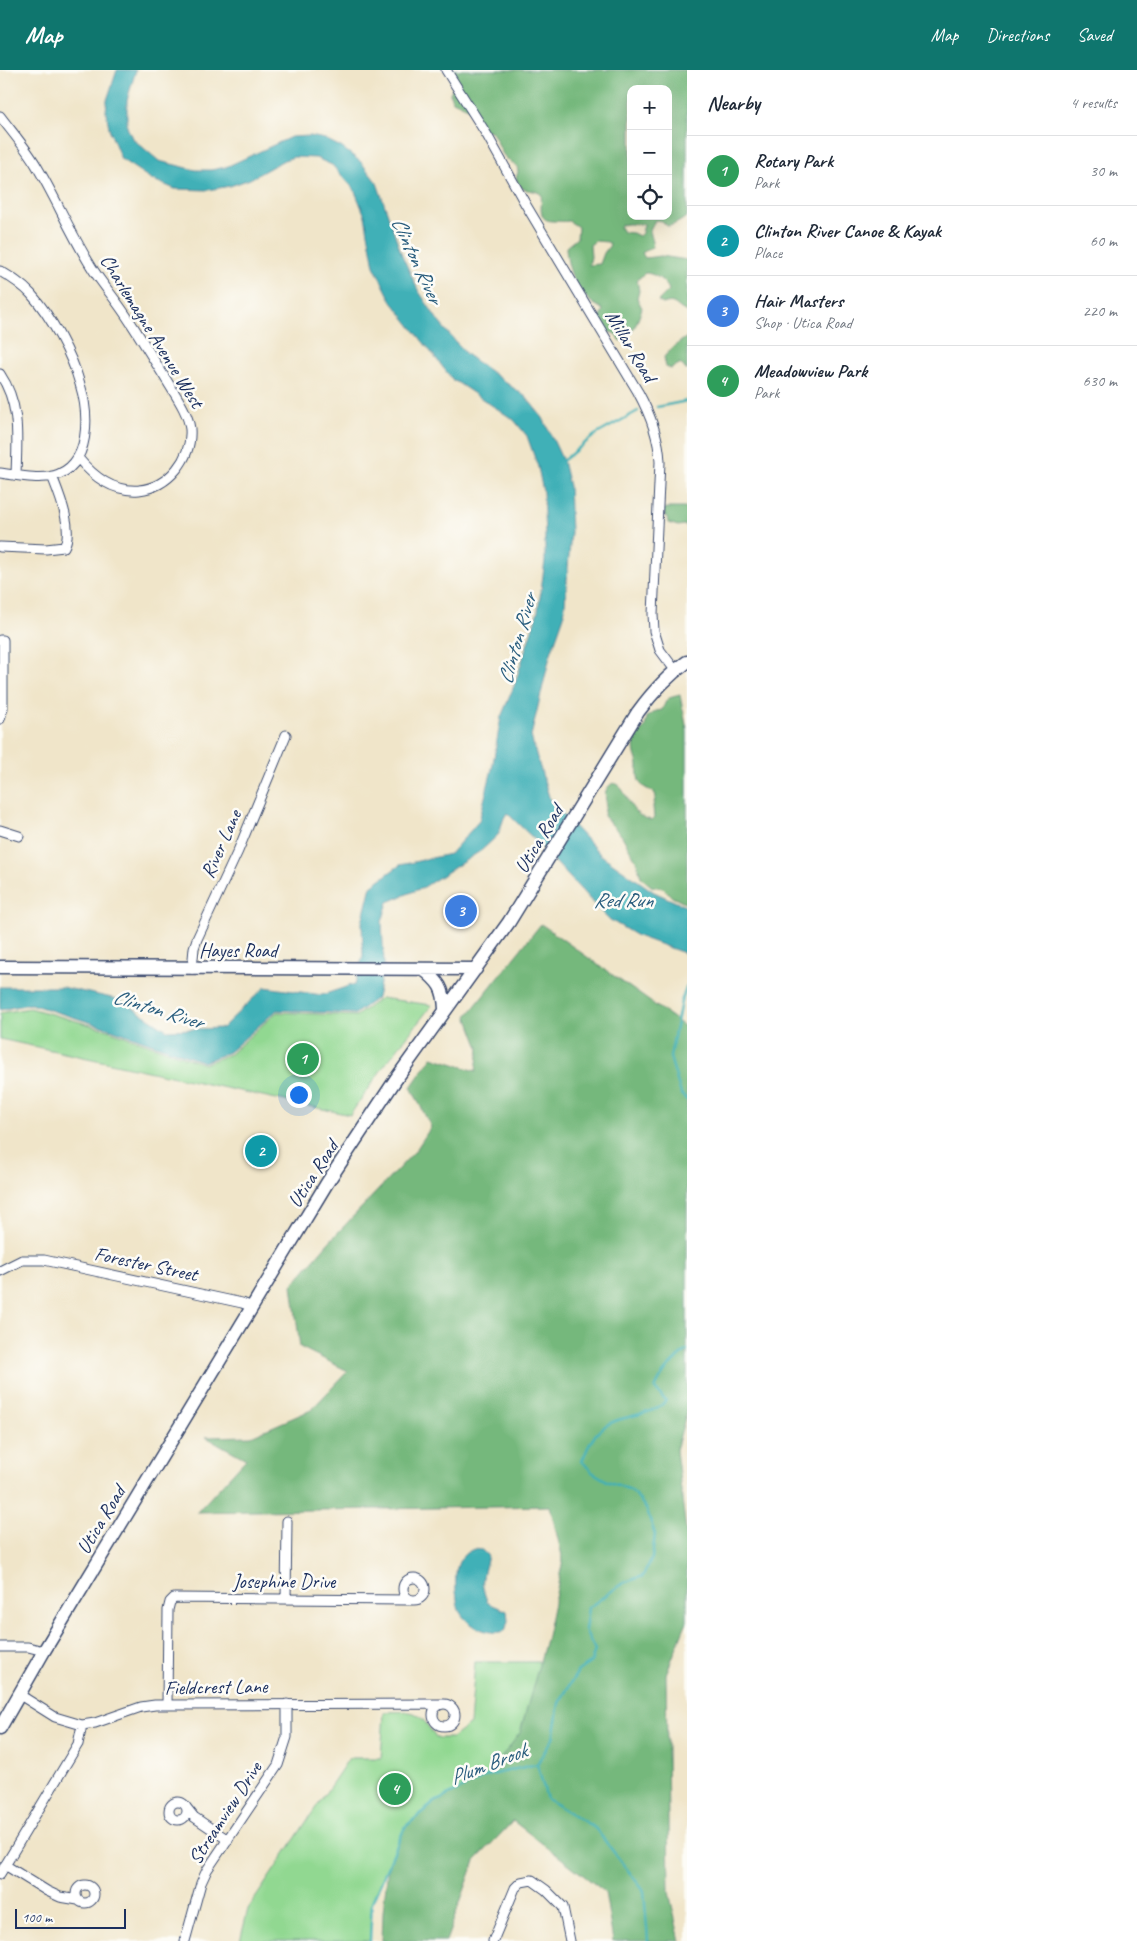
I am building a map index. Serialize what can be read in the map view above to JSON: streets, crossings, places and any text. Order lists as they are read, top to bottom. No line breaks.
{"streets":{"street":["Charlemagne Avenue West","Millar Road","Utica Road","River Lane","Hayes Road","Forester Street","Josephine Drive","Fieldcrest Lane","Streamview Drive"]},"crossings":[["Millar Road","Utica Road"],["Utica Road","Hayes Road"],["Utica Road","Forester Street"],["River Lane","Hayes Road"],["Josephine Drive","Fieldcrest Lane"],["Fieldcrest Lane","Streamview Drive"]],"water":["Clinton River","Red Run","Plum Brook"],"scale_bar":"100 m","page":{"header":"Map","nav":["Map","Directions","Saved"],"heading":["Nearby","4 results"],"map_buttons":["+","−"],"list":[{"mark":"1","name":"Rotary Park","note":"Park","value":"30 m"},{"mark":"2","name":"Clinton River Canoe & Kayak","note":"Place","value":"60 m"},{"mark":"3","name":"Hair Masters","note":"Shop · Utica Road","value":"220 m"},{"mark":"4","name":"Meadowview Park","note":"Park","value":"630 m"}],"pins":["3","1","2","4"],"scale":"100 m"}}
